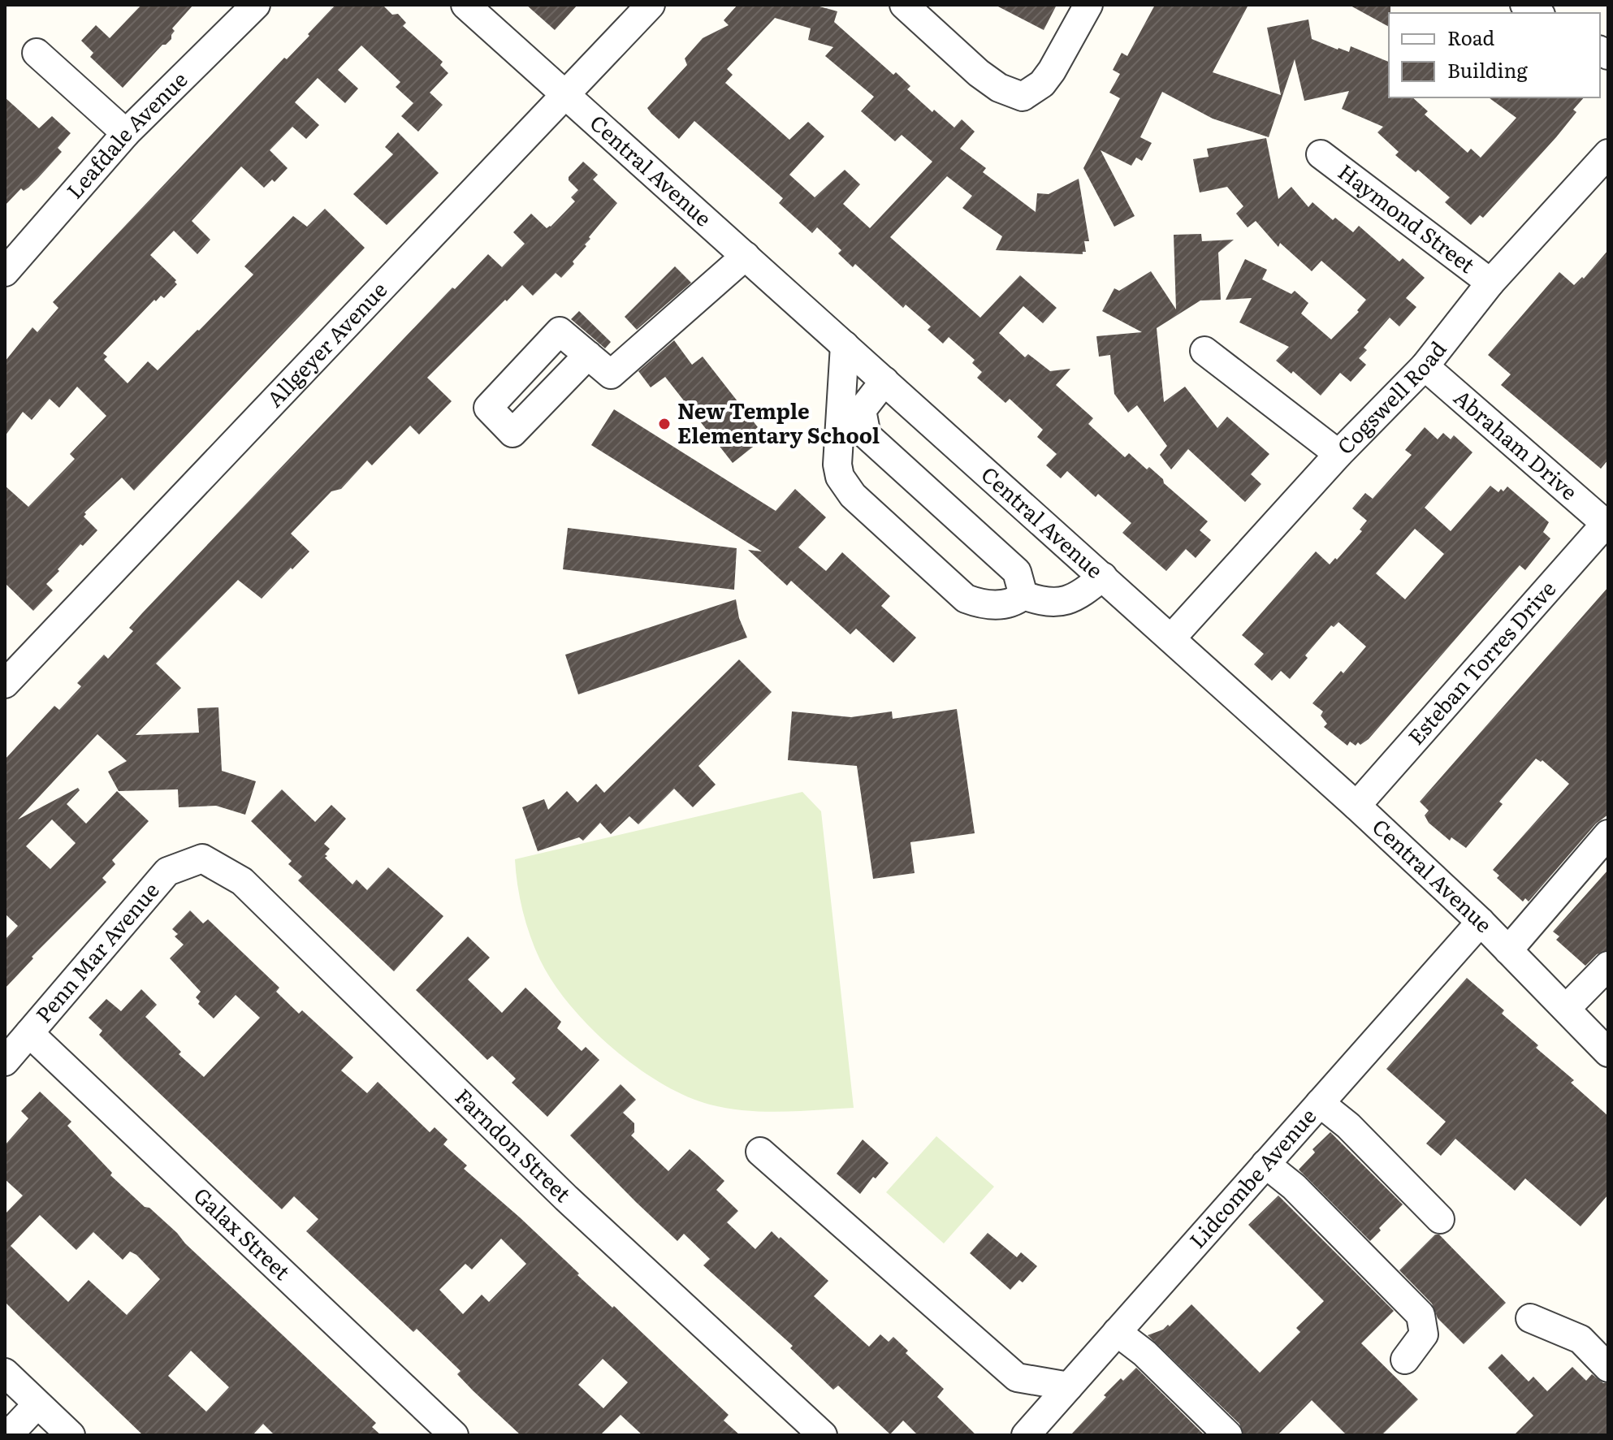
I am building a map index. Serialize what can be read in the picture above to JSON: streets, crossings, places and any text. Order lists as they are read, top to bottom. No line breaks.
{"streets":{"street":["Leafdale Avenue","Central Avenue","Haymond Street","Allgeyer Avenue","Cogswell Road","Abraham Drive","Esteban Torres Drive","Penn Mar Avenue","Farndon Street","Lidcombe Avenue","Galax Street"]},"crossings":[["Central Avenue","Allgeyer Avenue"],["Central Avenue","Cogswell Road"],["Central Avenue","Esteban Torres Drive"],["Central Avenue","Lidcombe Avenue"],["Haymond Street","Cogswell Road"],["Cogswell Road","Abraham Drive"],["Abraham Drive","Esteban Torres Drive"],["Penn Mar Avenue","Farndon Street"],["Penn Mar Avenue","Galax Street"]],"places":["New Temple Elementary School"],"legend":["Road","Building"]}
